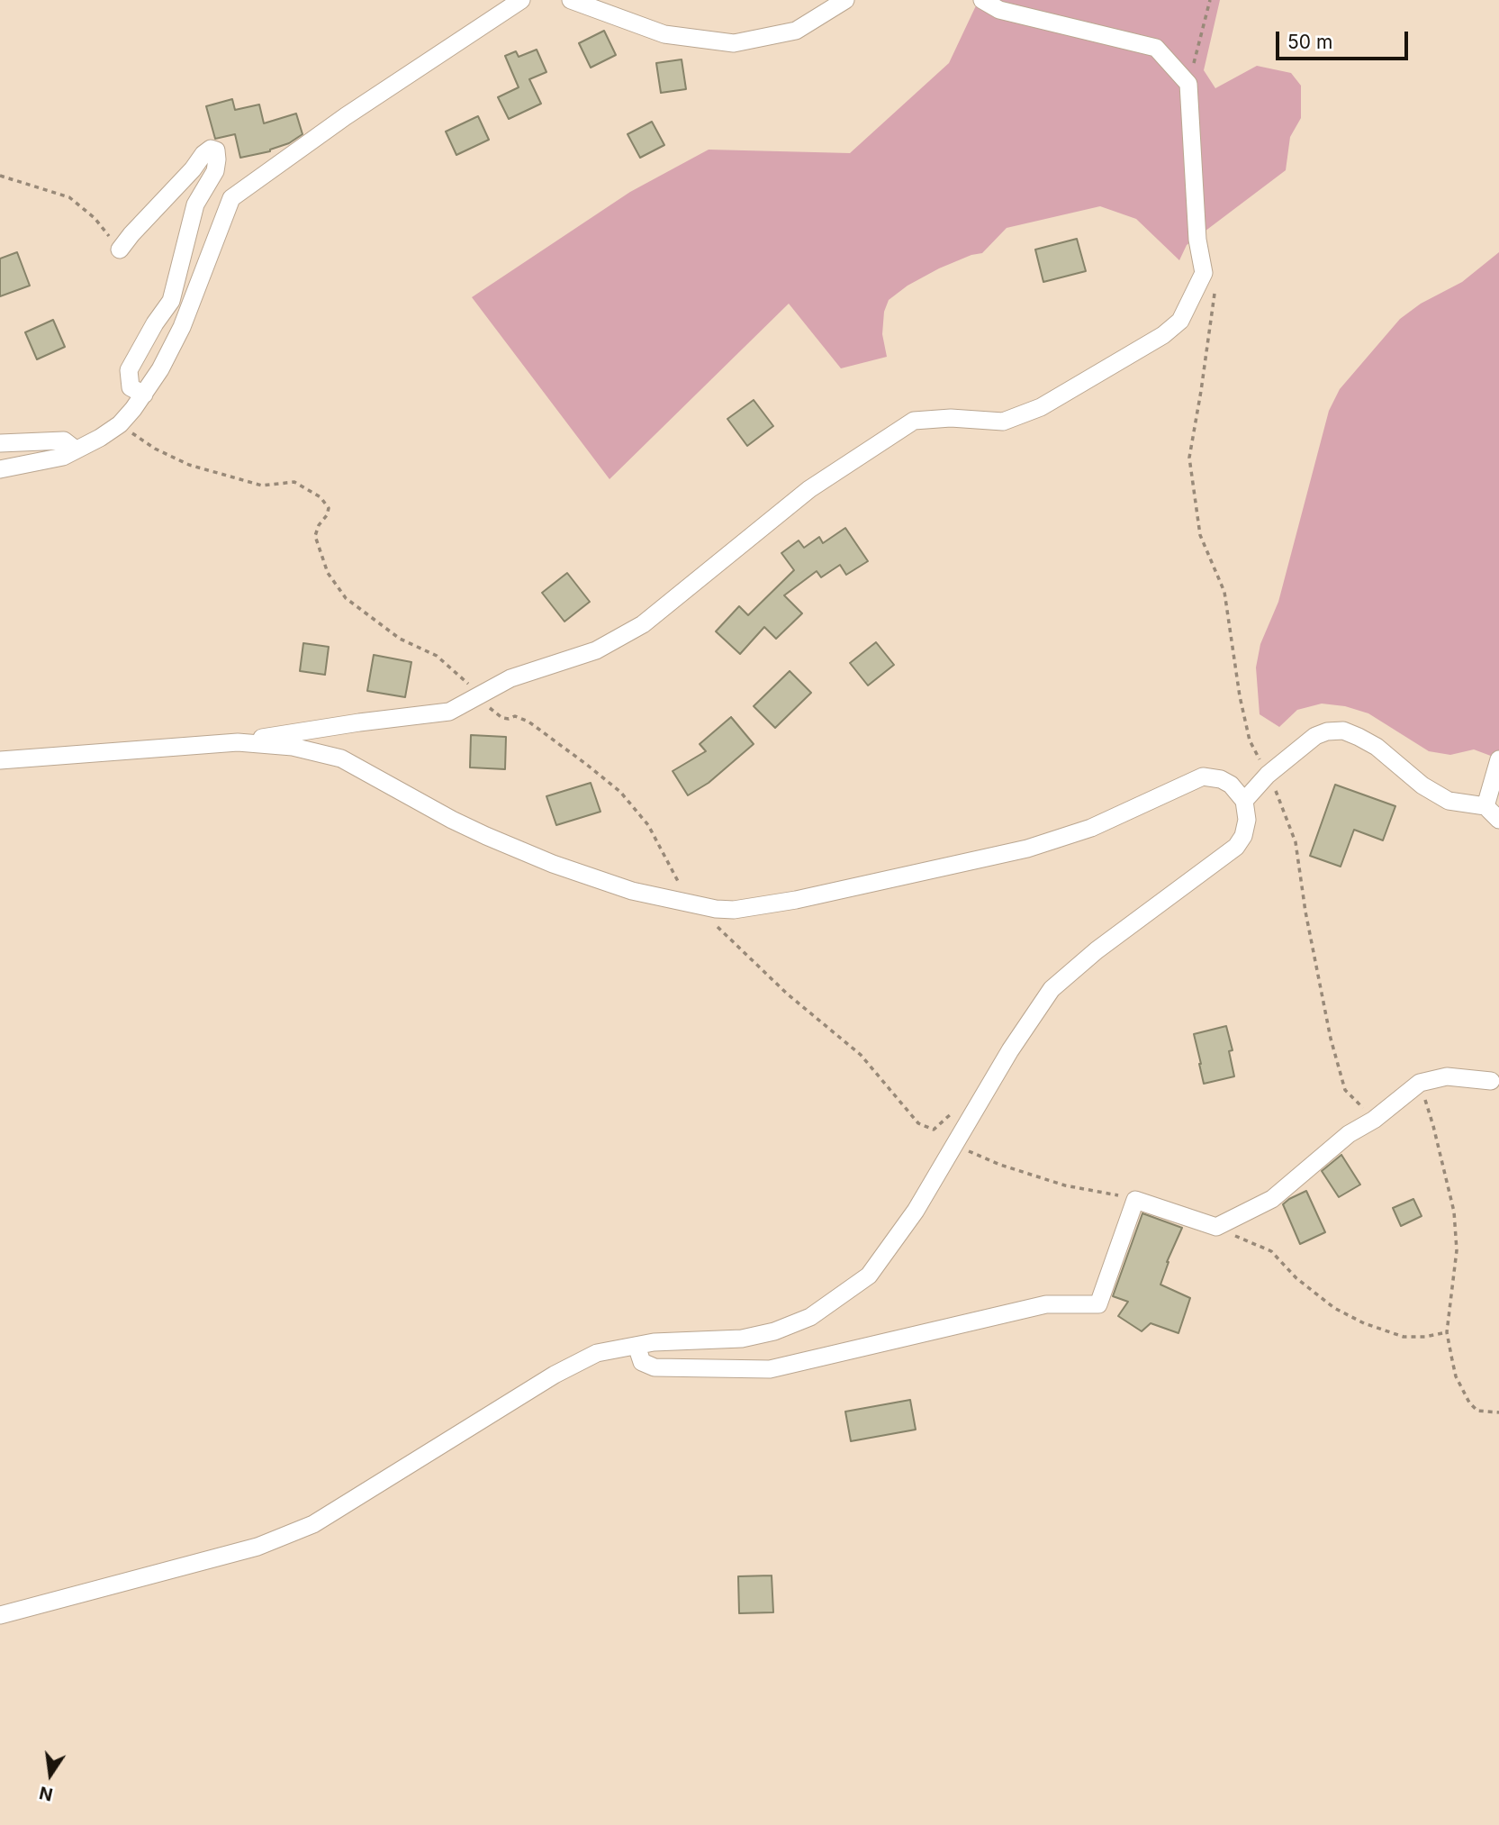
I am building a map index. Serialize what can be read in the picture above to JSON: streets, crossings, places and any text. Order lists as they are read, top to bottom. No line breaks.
{"scale_bar":"50 m","north":"bottom"}
